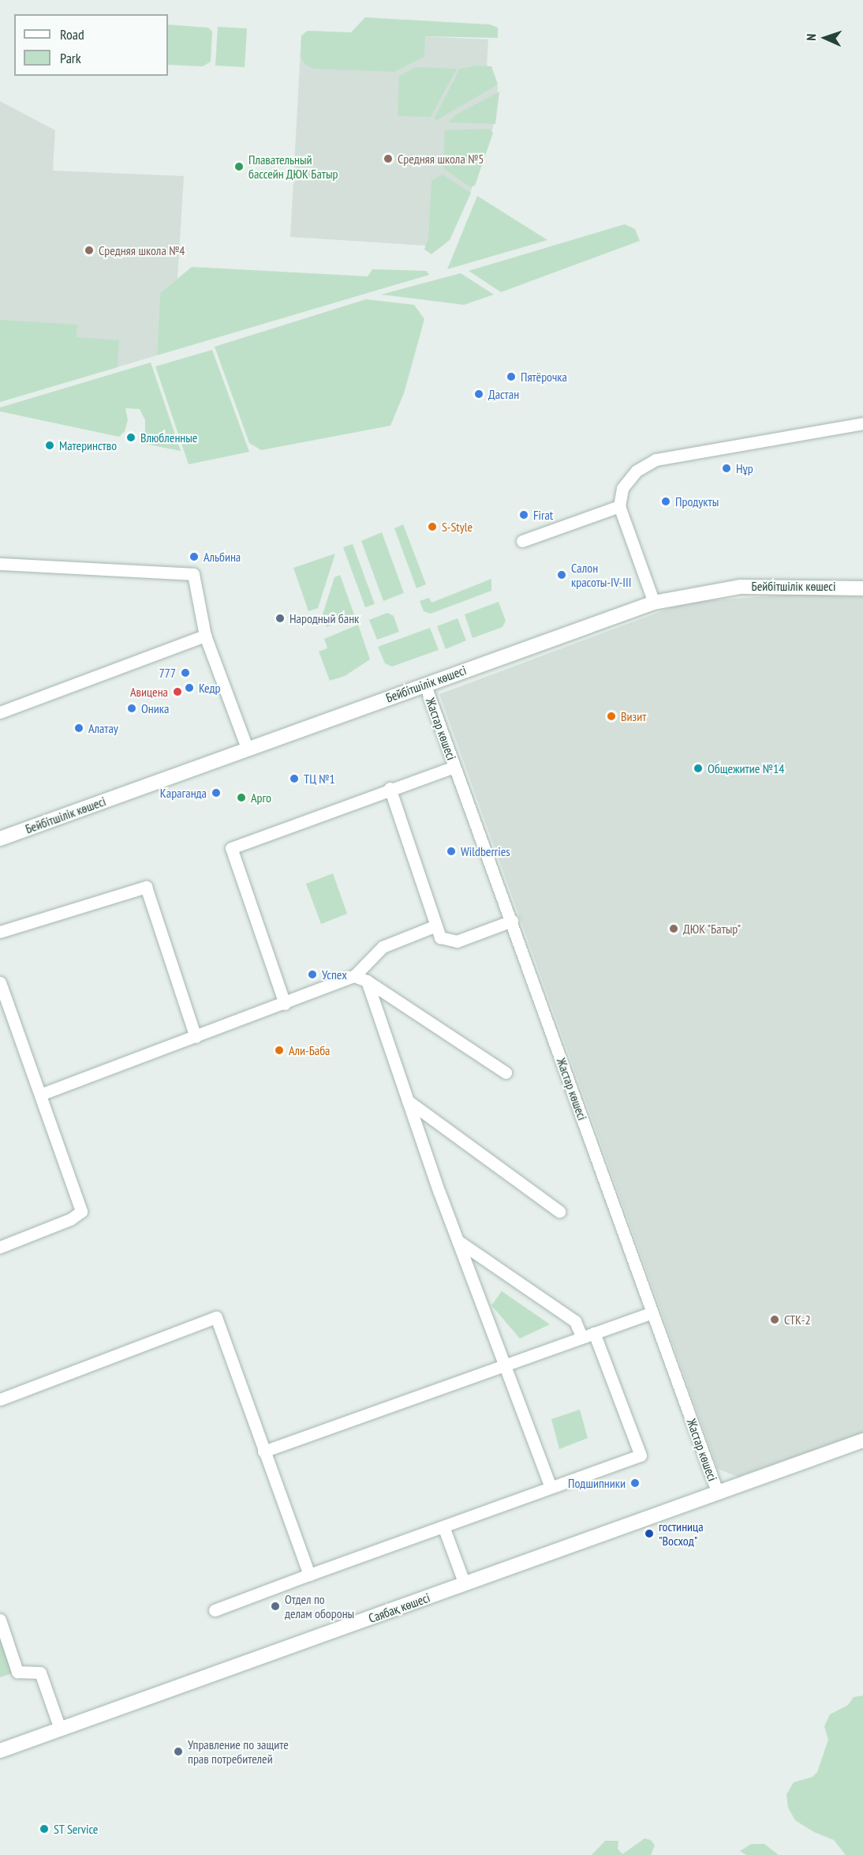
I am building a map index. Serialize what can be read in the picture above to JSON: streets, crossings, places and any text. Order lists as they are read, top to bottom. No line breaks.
{"streets":{"street":["Бейбітшілік көшесі","Жастар көшесі","Саябақ көшесі"]},"crossings":[["Бейбітшілік көшесі","Жастар көшесі"],["Жастар көшесі","Саябақ көшесі"]],"places":["Средняя школа №5","Плавательный бассейн ДЮК Батыр","Средняя школа №4","Пятёрочка","Дастан","Влюбленные","Материнство","Нұр","Продукты","Firat","S-Style","Альбина","Салон красоты-IV-III","Народный банк","777","Кедр","Авицена","Оника","Визит","Алатау","Общежитие №14","ТЦ №1","Караганда","Арго","Wildberries","ДЮК \"Батыр\"","Успех","Али-Баба","СТК-2","Подшипники","гостиница \"Восход\"","Отдел по делам обороны","Управление по защите прав потребителей","ST Service"],"legend":["Road","Park"],"north":"left"}
